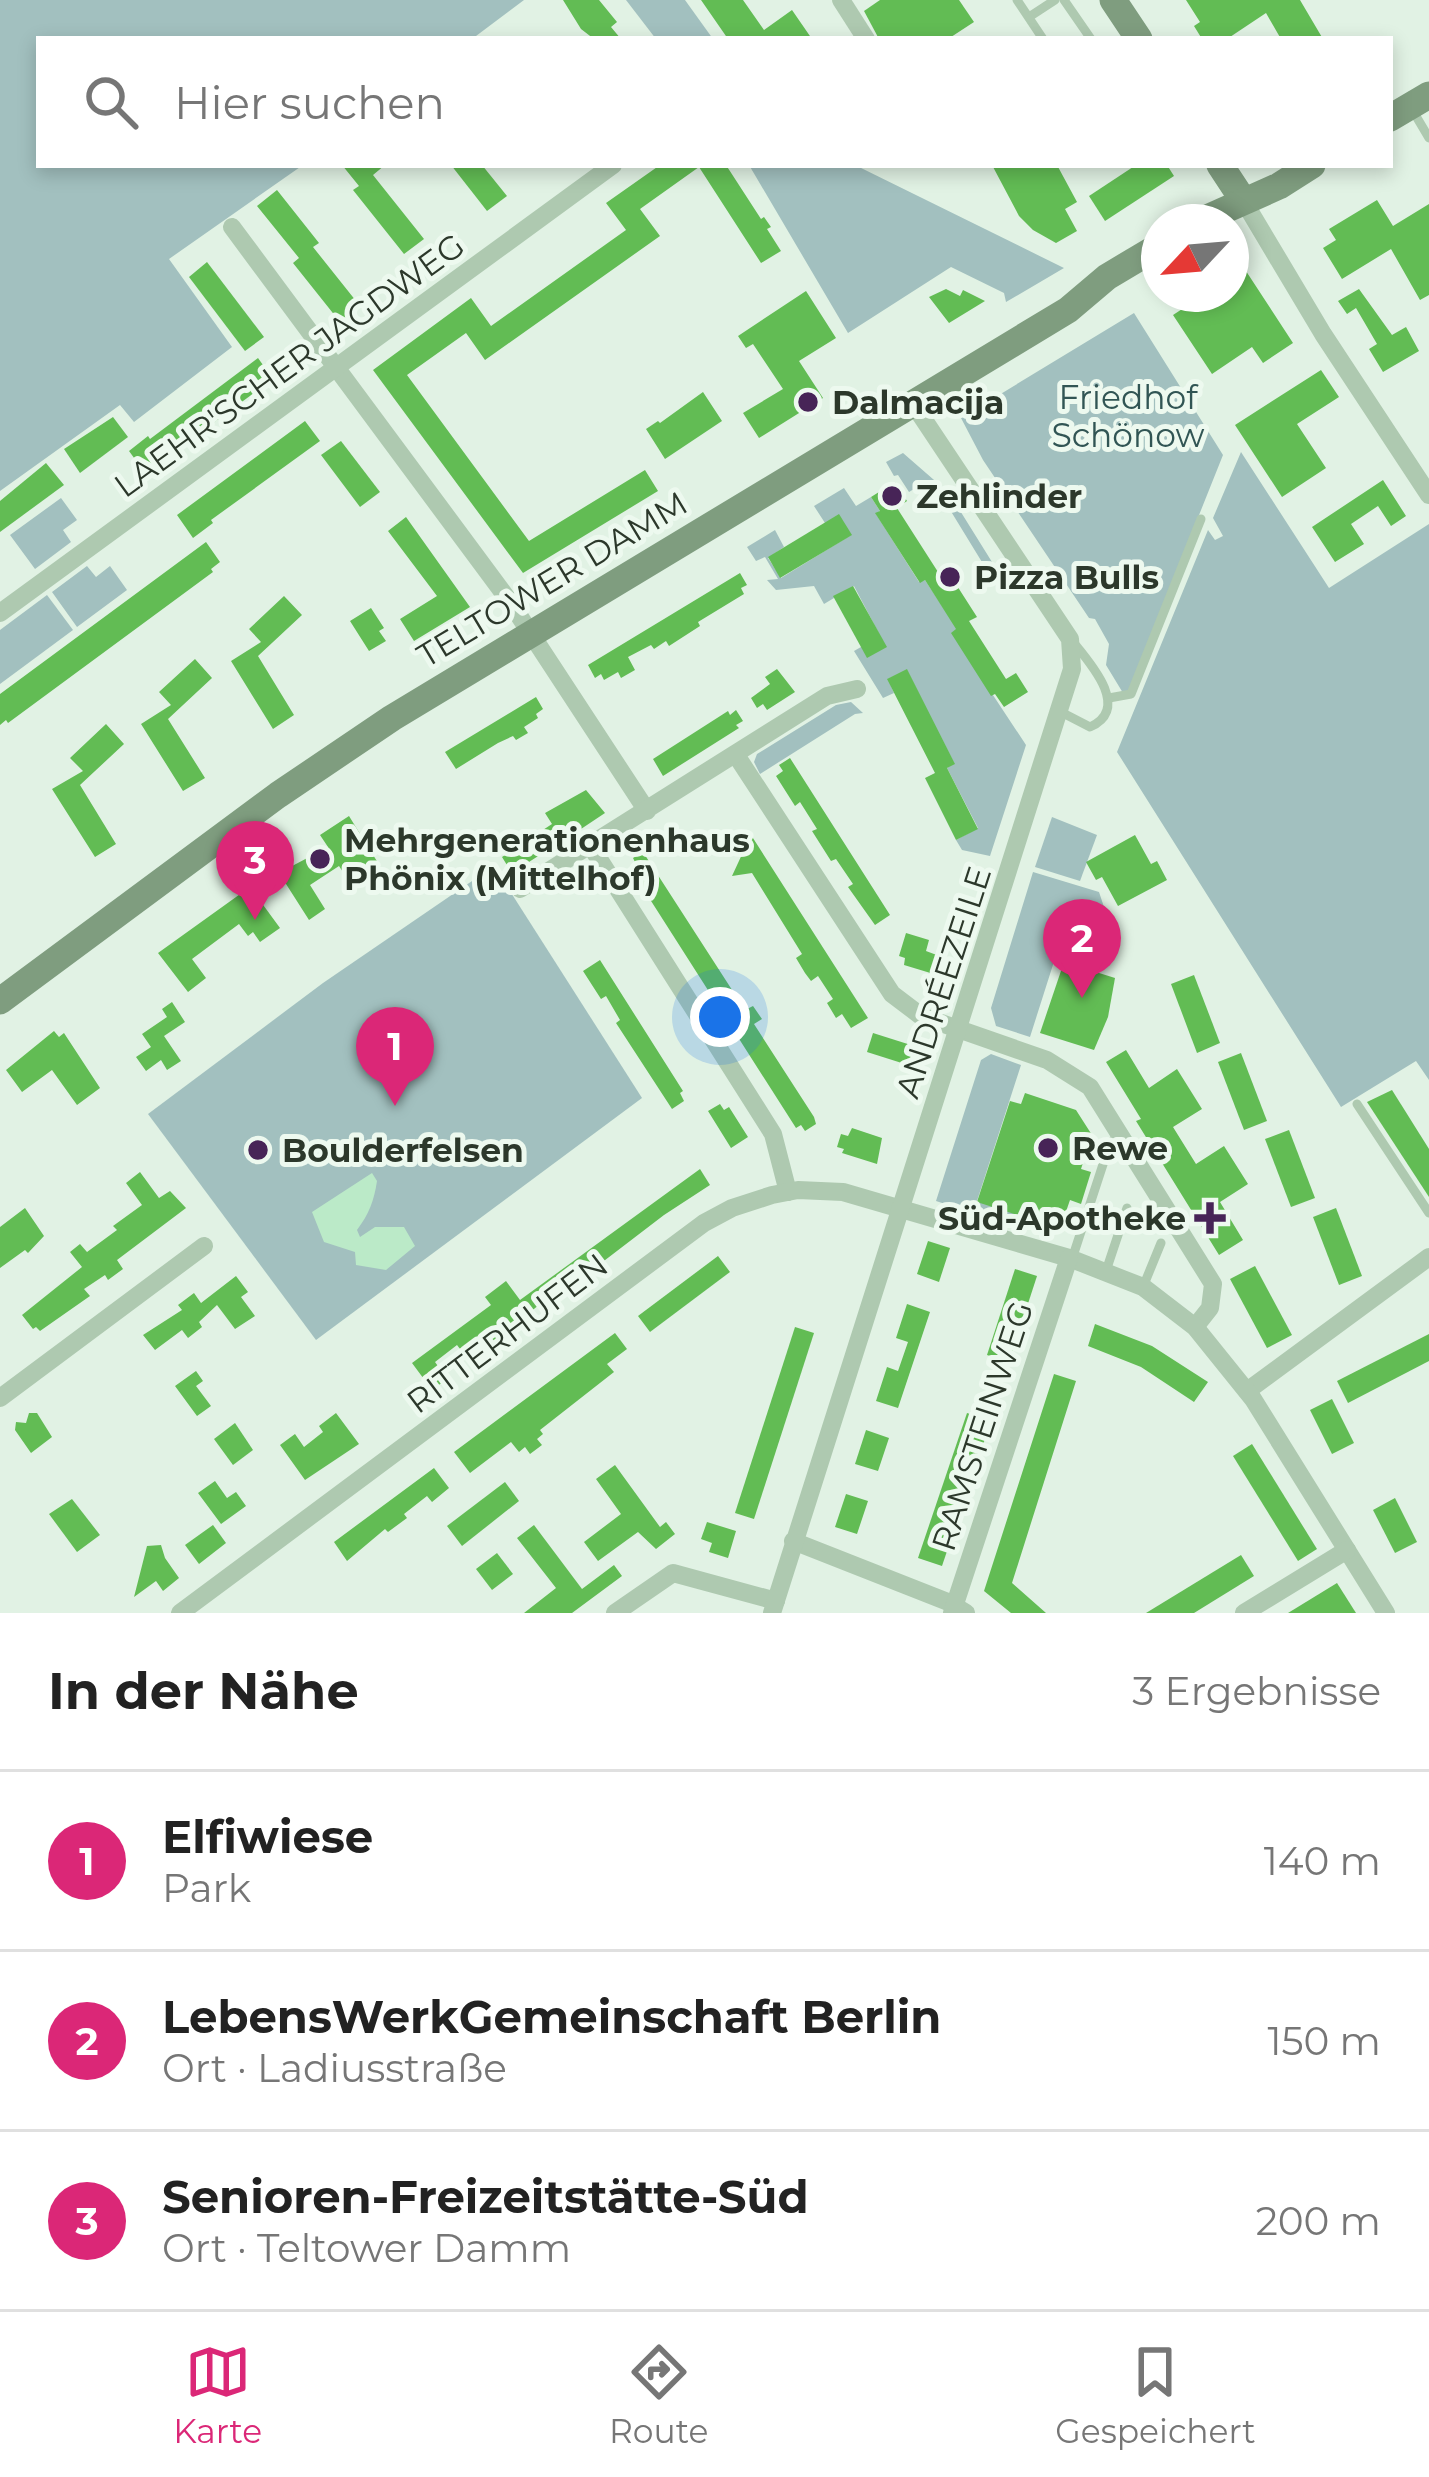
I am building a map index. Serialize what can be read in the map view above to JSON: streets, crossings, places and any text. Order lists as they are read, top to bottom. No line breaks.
{"streets":{"main road":["TELTOWER DAMM"],"street":["LAEHR'SCHER JAGDWEG","ANDRÉEZEILE","RITTERHUFEN","RAMSTEINWEG"]},"crossings":[["ANDRÉEZEILE","RITTERHUFEN"],["RITTERHUFEN","RAMSTEINWEG"]],"parks":["Friedhof Schönow"],"places":{"other":["Dalmacija","Zehlinder","Pizza Bulls","Mehrgenerationenhaus Phönix (Mittelhof)","Rewe","Boulderfelsen"],"health":["Süd-Apotheke"]},"north":"bottom left","page":{"search":"Hier suchen","pins":["3","2","1"],"heading":["In der Nähe","3 Ergebnisse"],"list":[{"mark":"1","name":"Elfiwiese","note":"Park","value":"140 m"},{"mark":"2","name":"LebensWerkGemeinschaft Berlin","note":"Ort · Ladiusstraße","value":"150 m"},{"mark":"3","name":"Senioren-Freizeitstätte-Süd","note":"Ort · Teltower Damm","value":"200 m"}],"nav":["Karte","Route","Gespeichert"]}}
